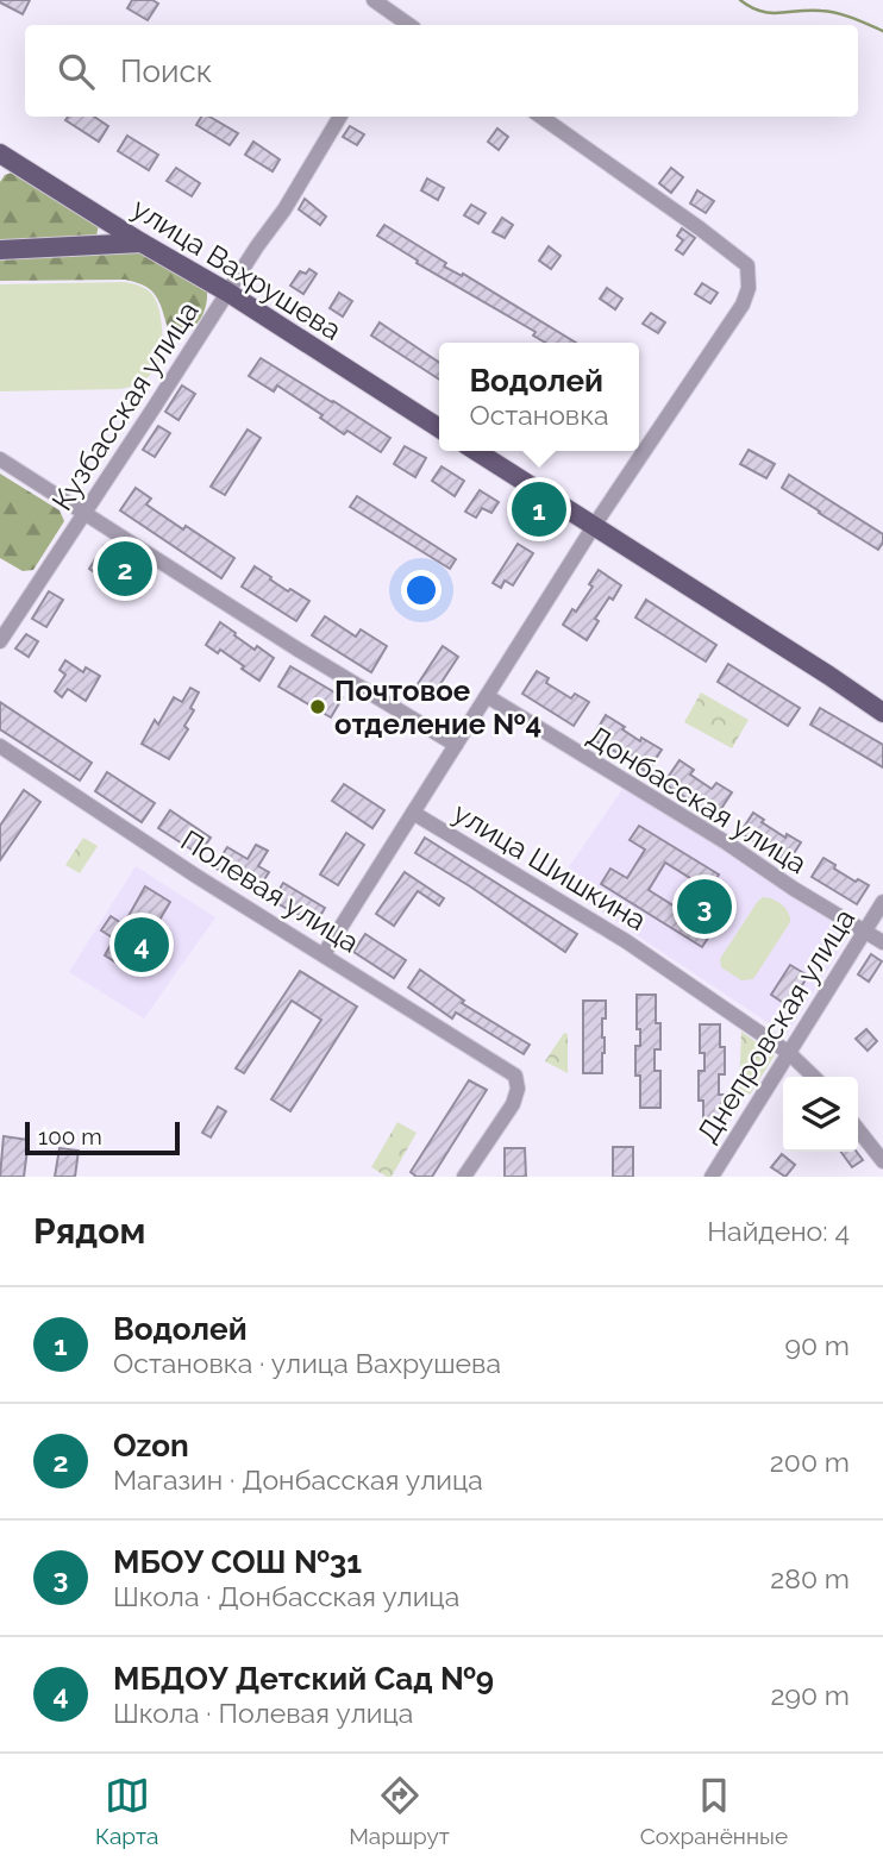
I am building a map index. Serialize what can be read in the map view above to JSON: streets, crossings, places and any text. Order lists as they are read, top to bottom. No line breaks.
{"streets":{"main road":["улица Вахрушева"],"street":["Кузбасская улица","Донбасская улица","улица Шишкина","Полевая улица","Днепровская улица"]},"crossings":[["улица Вахрушева","Кузбасская улица"],["Донбасская улица","Днепровская улица"],["улица Шишкина","Днепровская улица"]],"places":["Почтовое отделение №4"],"scale_bar":"100 m","page":{"search":"Поиск","popup":["Водолей","Остановка"],"pins":["1","2","3","4"],"scale":"100 m","heading":["Рядом","Найдено: 4"],"list":[{"mark":"1","name":"Водолей","note":"Остановка · улица Вахрушева","value":"90 m"},{"mark":"2","name":"Ozon","note":"Магазин · Донбасская улица","value":"200 m"},{"mark":"3","name":"МБОУ СОШ №31","note":"Школа · Донбасская улица","value":"280 m"},{"mark":"4","name":"МБДОУ Детский Сад №9","note":"Школа · Полевая улица","value":"290 m"}],"nav":["Карта","Маршрут","Сохранённые"]}}
